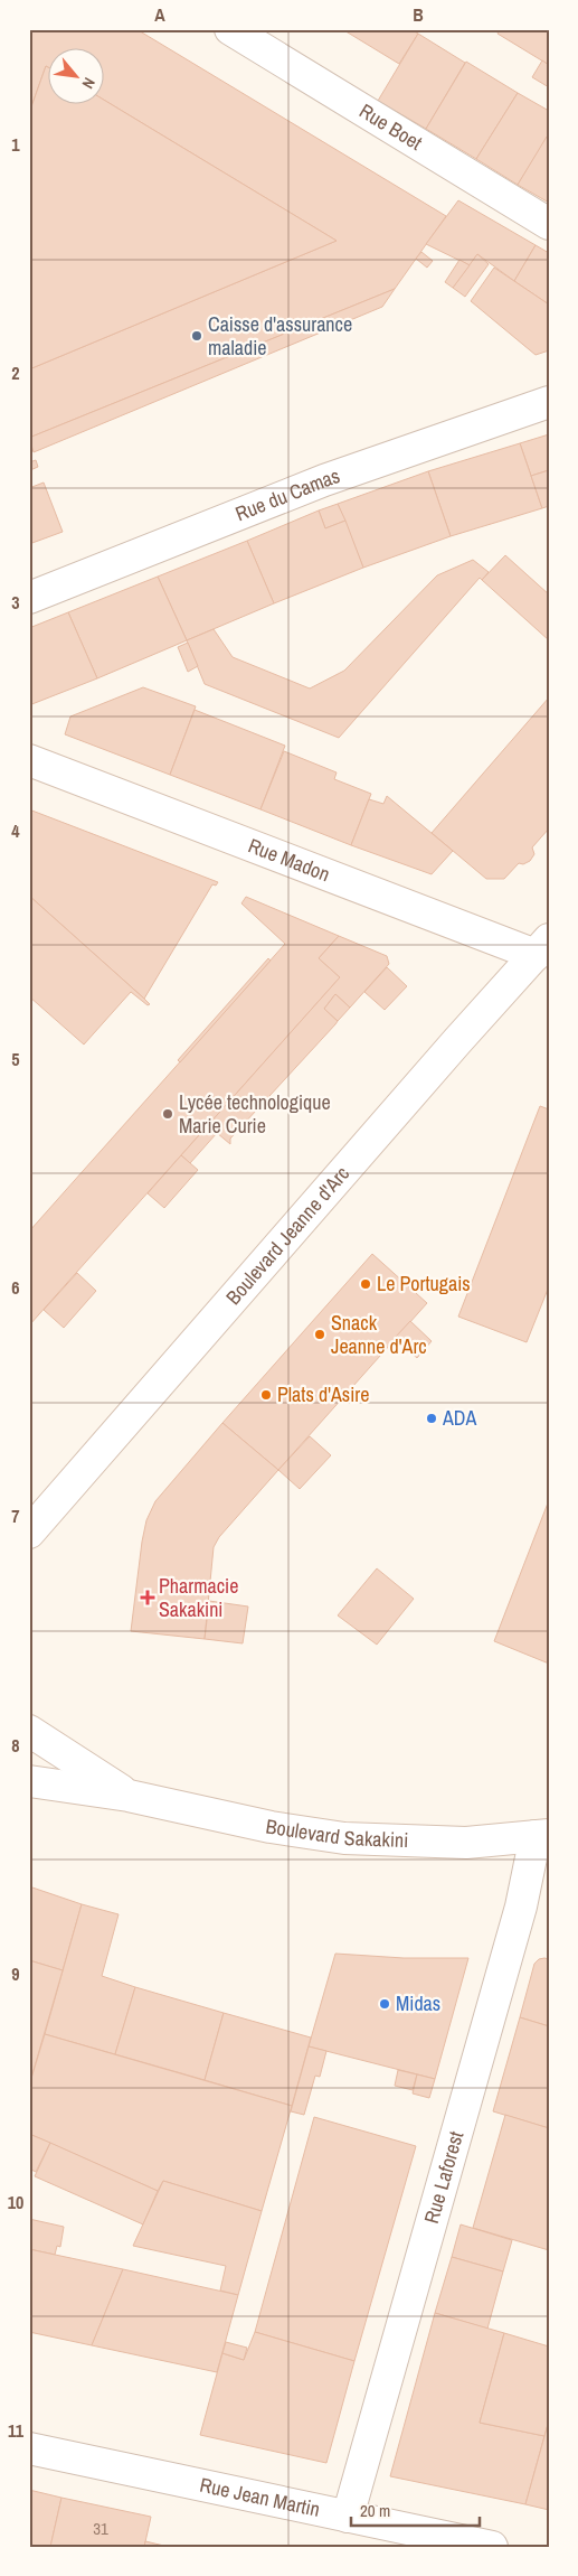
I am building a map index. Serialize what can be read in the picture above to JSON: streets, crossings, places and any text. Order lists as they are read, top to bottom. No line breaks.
{"streets":{"street":["Rue Boet","Rue du Camas","Rue Madon","Boulevard Jeanne d'Arc","Boulevard Sakakini","Rue Laforest","Rue Jean Martin"]},"crossings":[["Rue Madon","Boulevard Jeanne d'Arc"],["Boulevard Sakakini","Rue Laforest"],["Rue Laforest","Rue Jean Martin"]],"places":{"other":["Caisse d'assurance maladie","Lycée technologique Marie Curie","Le Portugais","Snack Jeanne d'Arc","Plats d'Asire","ADA","Midas"],"health":["Pharmacie Sakakini"]},"house_numbers":["31"],"scale_bar":"20 m","north":"bottom right","grid":{"columns":["A","B"],"rows":["1","2","3","4","5","6","7","8","9","10","11"]}}
